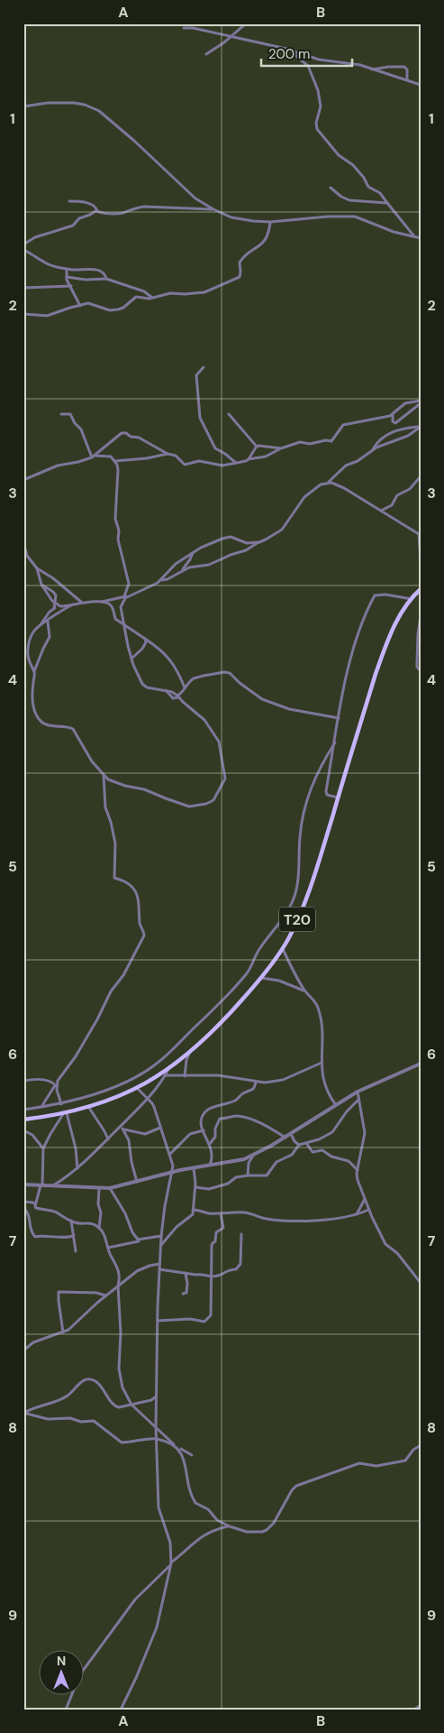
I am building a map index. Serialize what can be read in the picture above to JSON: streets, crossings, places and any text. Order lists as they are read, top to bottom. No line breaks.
{"streets":{"main road":["T20"]},"scale_bar":"200 m","north":"top","grid":{"columns":["A","B"],"rows":["1","2","3","4","5","6","7","8","9"]}}
